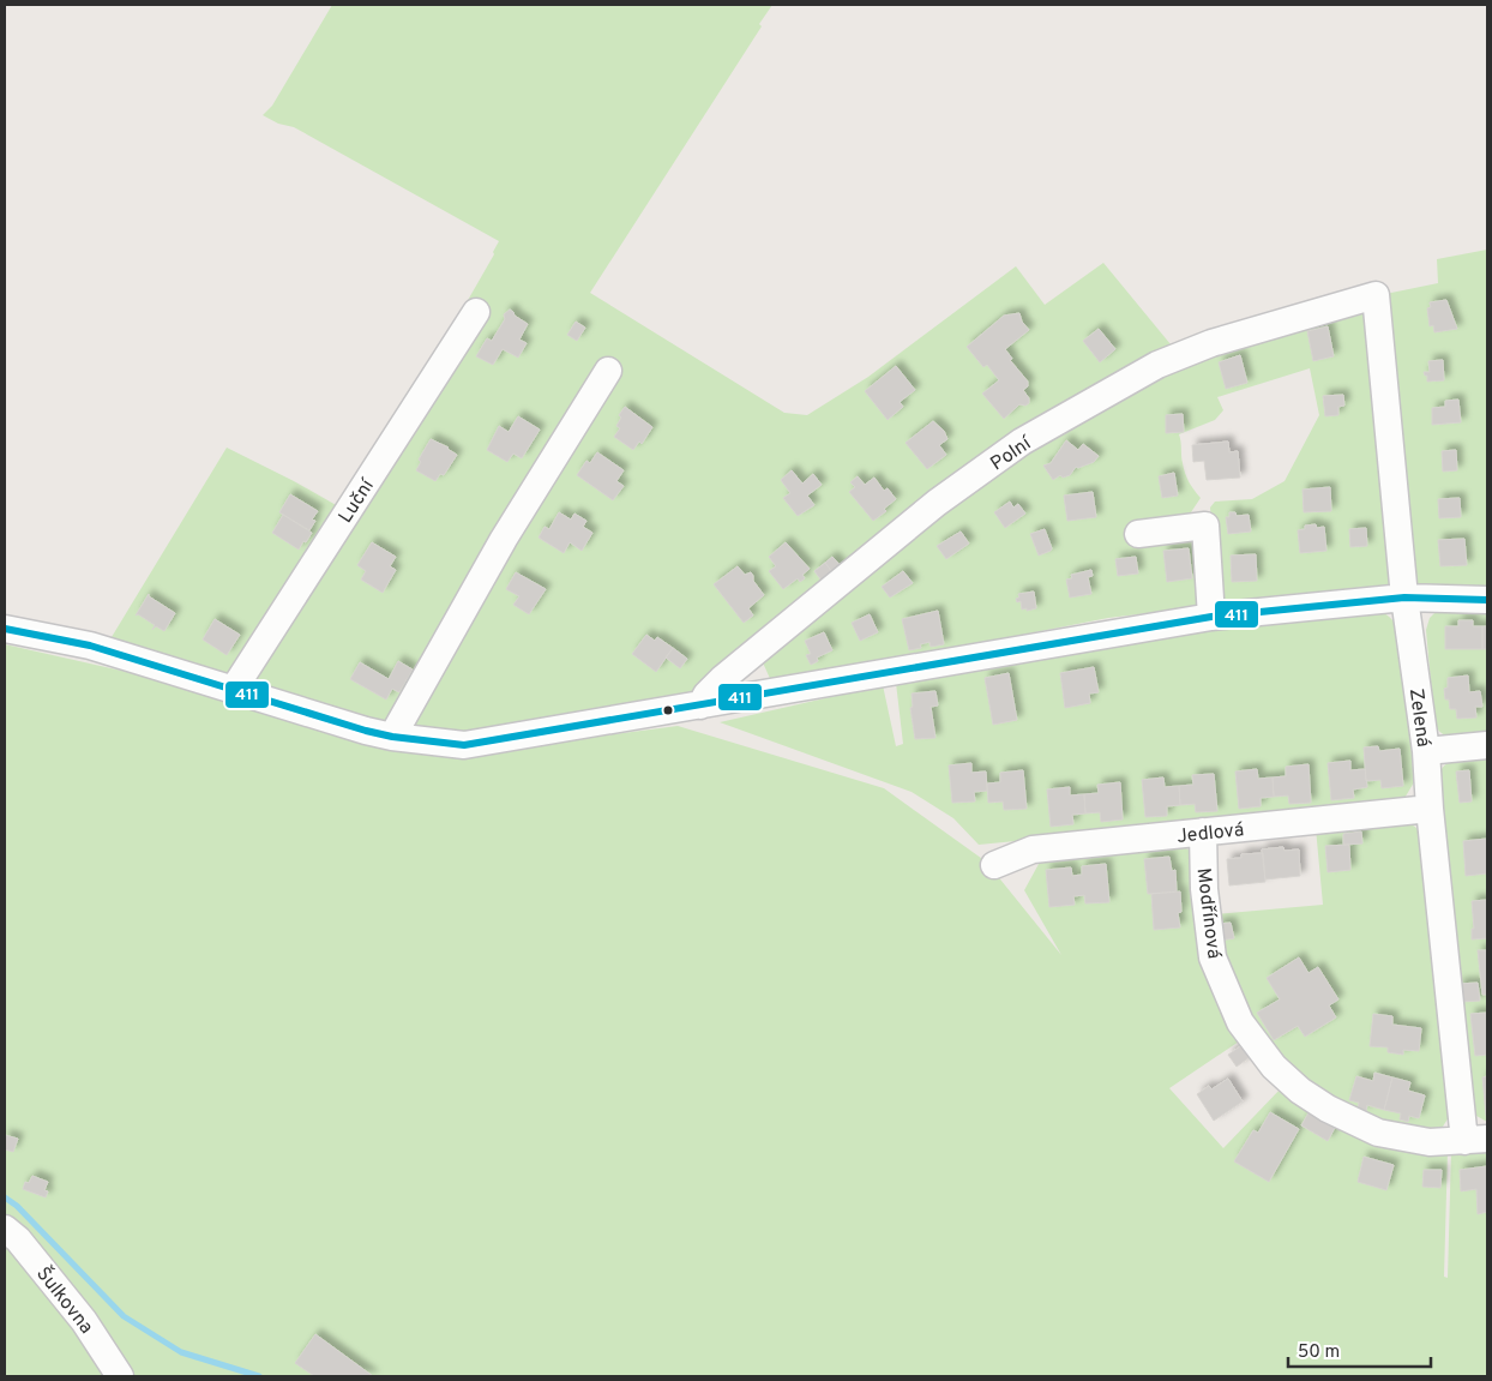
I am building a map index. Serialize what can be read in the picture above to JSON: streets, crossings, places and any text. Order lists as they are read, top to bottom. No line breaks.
{"streets":{"street":["Polní","Luční","Zelená","Jedlová","Modřínová","Šulkovna"]},"crossings":[["Polní","Zelená"],["Zelená","Jedlová"],["Zelená","Modřínová"],["Jedlová","Modřínová"]],"lines":["transit line 411"],"scale_bar":"50 m"}
